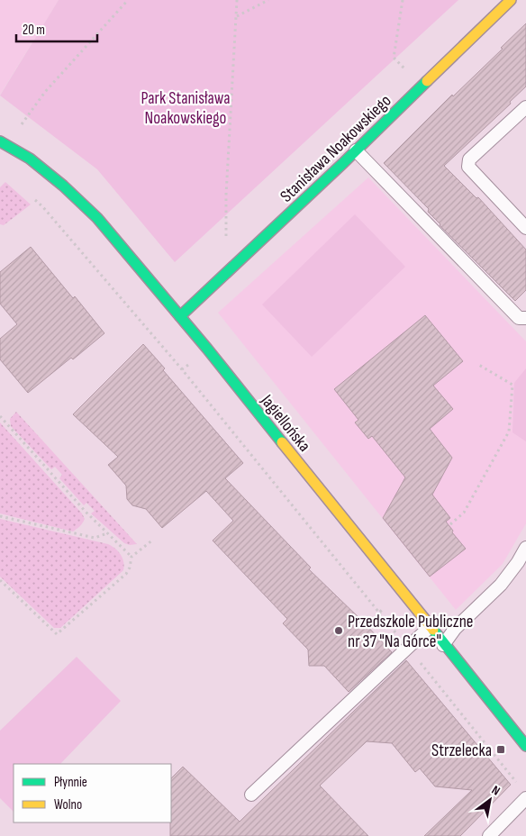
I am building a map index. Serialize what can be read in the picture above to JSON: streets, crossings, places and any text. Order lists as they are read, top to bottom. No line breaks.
{"streets":{"street":["Stanisława Noakowskiego","Jagiellońska"]},"crossings":[["Stanisława Noakowskiego","Jagiellońska"]],"parks":["Park Stanisława Noakowskiego"],"places":{"other":["Przedszkole Publiczne nr 37 \"Na Górce\""],"transit":["Strzelecka"]},"legend":["Płynnie","Wolno"],"scale_bar":"20 m","north":"top right"}
